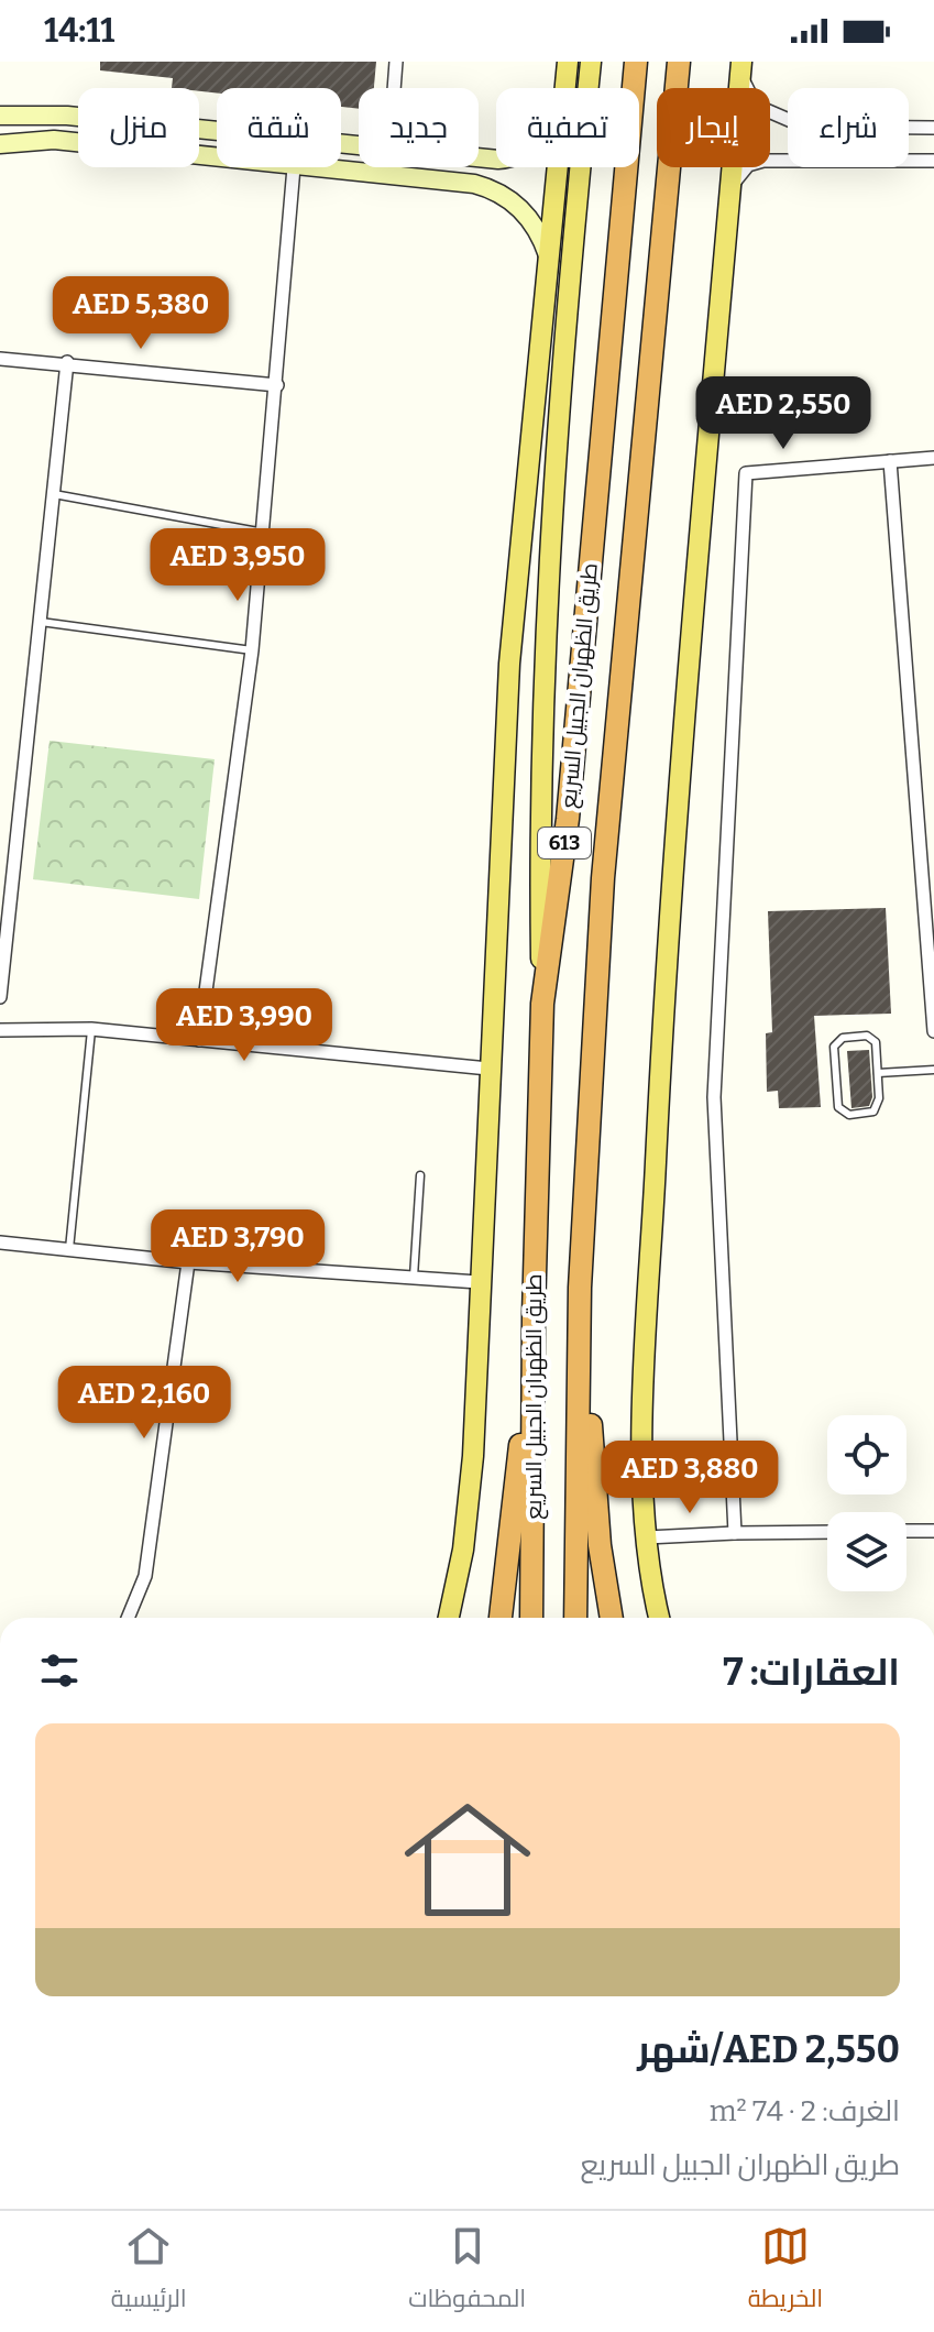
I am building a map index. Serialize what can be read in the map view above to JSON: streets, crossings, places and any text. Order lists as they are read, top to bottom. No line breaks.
{"streets":{"highway":["طريق الظهران الجبيل السريع","613"]},"page":{"status":"14:11","chip":["شراء","إيجار","تصفية","جديد","شقة","منزل"],"price":["AED 5,380","AED 2,550","AED 3,950","AED 3,990","AED 3,790","AED 2,160","AED 3,880"],"heading":"العقارات: 7","list":[{"name":"AED 2,550/شهر","note":"الغرف: 2 · 74 m² · طريق الظهران الجبيل السريع"}],"tabs":["الخريطة","المحفوظات","الرئيسية"]}}
